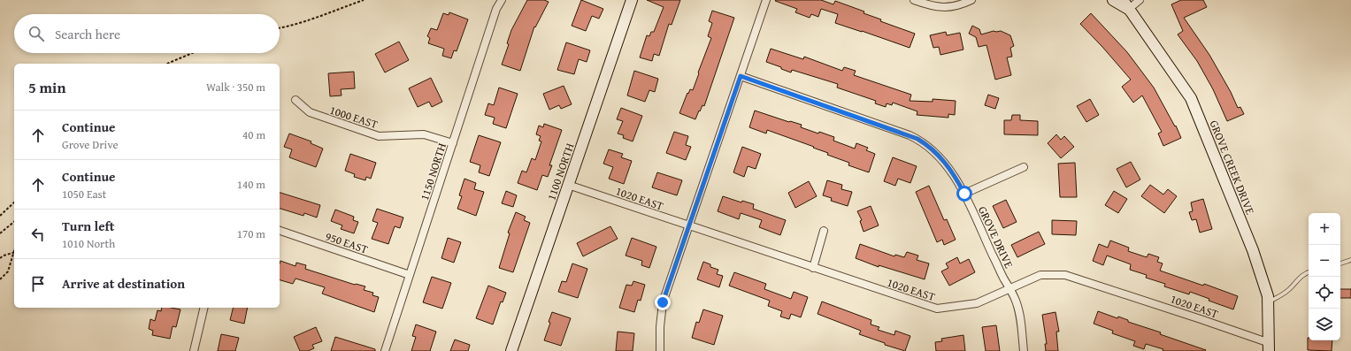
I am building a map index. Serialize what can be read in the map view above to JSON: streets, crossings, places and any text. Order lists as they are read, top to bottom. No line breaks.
{"streets":{"street":["1000 EAST","GROVE CREEK DRIVE","1150 NORTH","1100 NORTH","1020 EAST","GROVE DRIVE","950 EAST"]},"crossings":[["1000 EAST","1150 NORTH"],["GROVE CREEK DRIVE","1020 EAST"],["1150 NORTH","950 EAST"],["1100 NORTH","1020 EAST"],["1020 EAST","GROVE DRIVE"]],"page":{"search":"Search here","heading":["5 min","Walk · 350 m"],"list":[["Continue","Grove Drive","40 m"],["Continue","1050 East","140 m"],["Turn left","1010 North","170 m"],"Arrive at destination"],"map_buttons":["+","−"]}}
